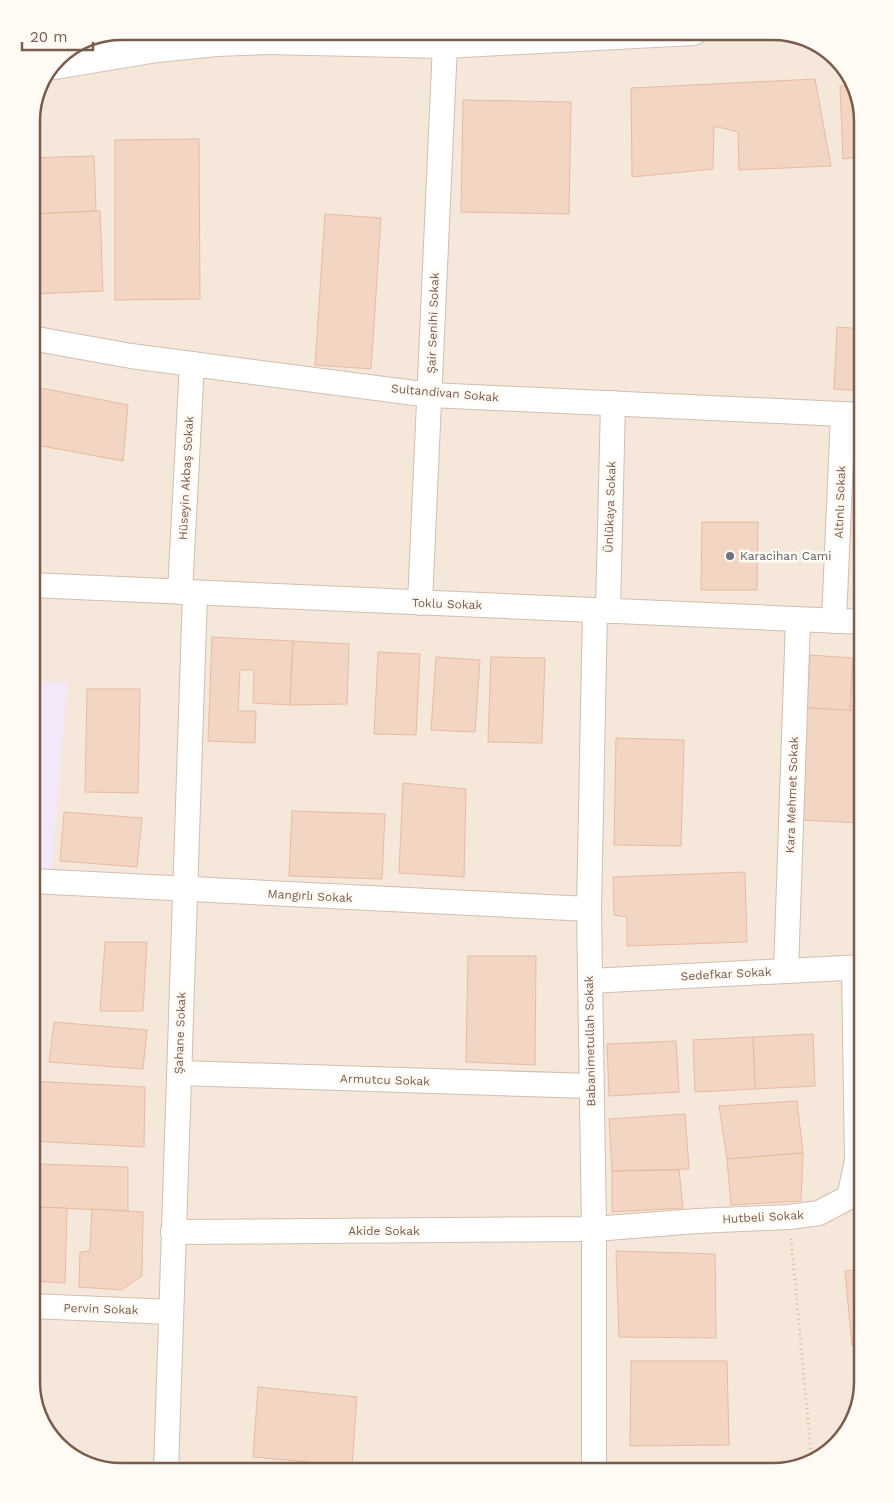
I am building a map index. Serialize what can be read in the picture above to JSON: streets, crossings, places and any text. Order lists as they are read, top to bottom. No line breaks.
{"streets":{"street":["Şair Senihi Sokak","Sultandivan Sokak","Hüseyin Akbaş Sokak","Altınlı Sokak","Ünlükaya Sokak","Toklu Sokak","Kara Mehmet Sokak","Mangırlı Sokak","Sedefkar Sokak","Şahane Sokak","Babanimetullah Sokak","Armutcu Sokak","Hutbeli Sokak","Akide Sokak","Pervin Sokak"]},"crossings":[["Şair Senihi Sokak","Sultandivan Sokak"],["Şair Senihi Sokak","Toklu Sokak"],["Sultandivan Sokak","Hüseyin Akbaş Sokak"],["Sultandivan Sokak","Altınlı Sokak"],["Sultandivan Sokak","Ünlükaya Sokak"],["Hüseyin Akbaş Sokak","Toklu Sokak"],["Hüseyin Akbaş Sokak","Şahane Sokak"],["Altınlı Sokak","Toklu Sokak"],["Ünlükaya Sokak","Toklu Sokak"],["Ünlükaya Sokak","Babanimetullah Sokak"],["Toklu Sokak","Kara Mehmet Sokak"],["Toklu Sokak","Şahane Sokak"],["Toklu Sokak","Babanimetullah Sokak"],["Kara Mehmet Sokak","Sedefkar Sokak"],["Mangırlı Sokak","Şahane Sokak"],["Mangırlı Sokak","Babanimetullah Sokak"],["Sedefkar Sokak","Babanimetullah Sokak"],["Şahane Sokak","Armutcu Sokak"],["Şahane Sokak","Akide Sokak"],["Şahane Sokak","Pervin Sokak"],["Babanimetullah Sokak","Armutcu Sokak"],["Babanimetullah Sokak","Hutbeli Sokak"],["Babanimetullah Sokak","Akide Sokak"],["Hutbeli Sokak","Akide Sokak"]],"places":["Karacihan Cami"],"scale_bar":"20 m"}
